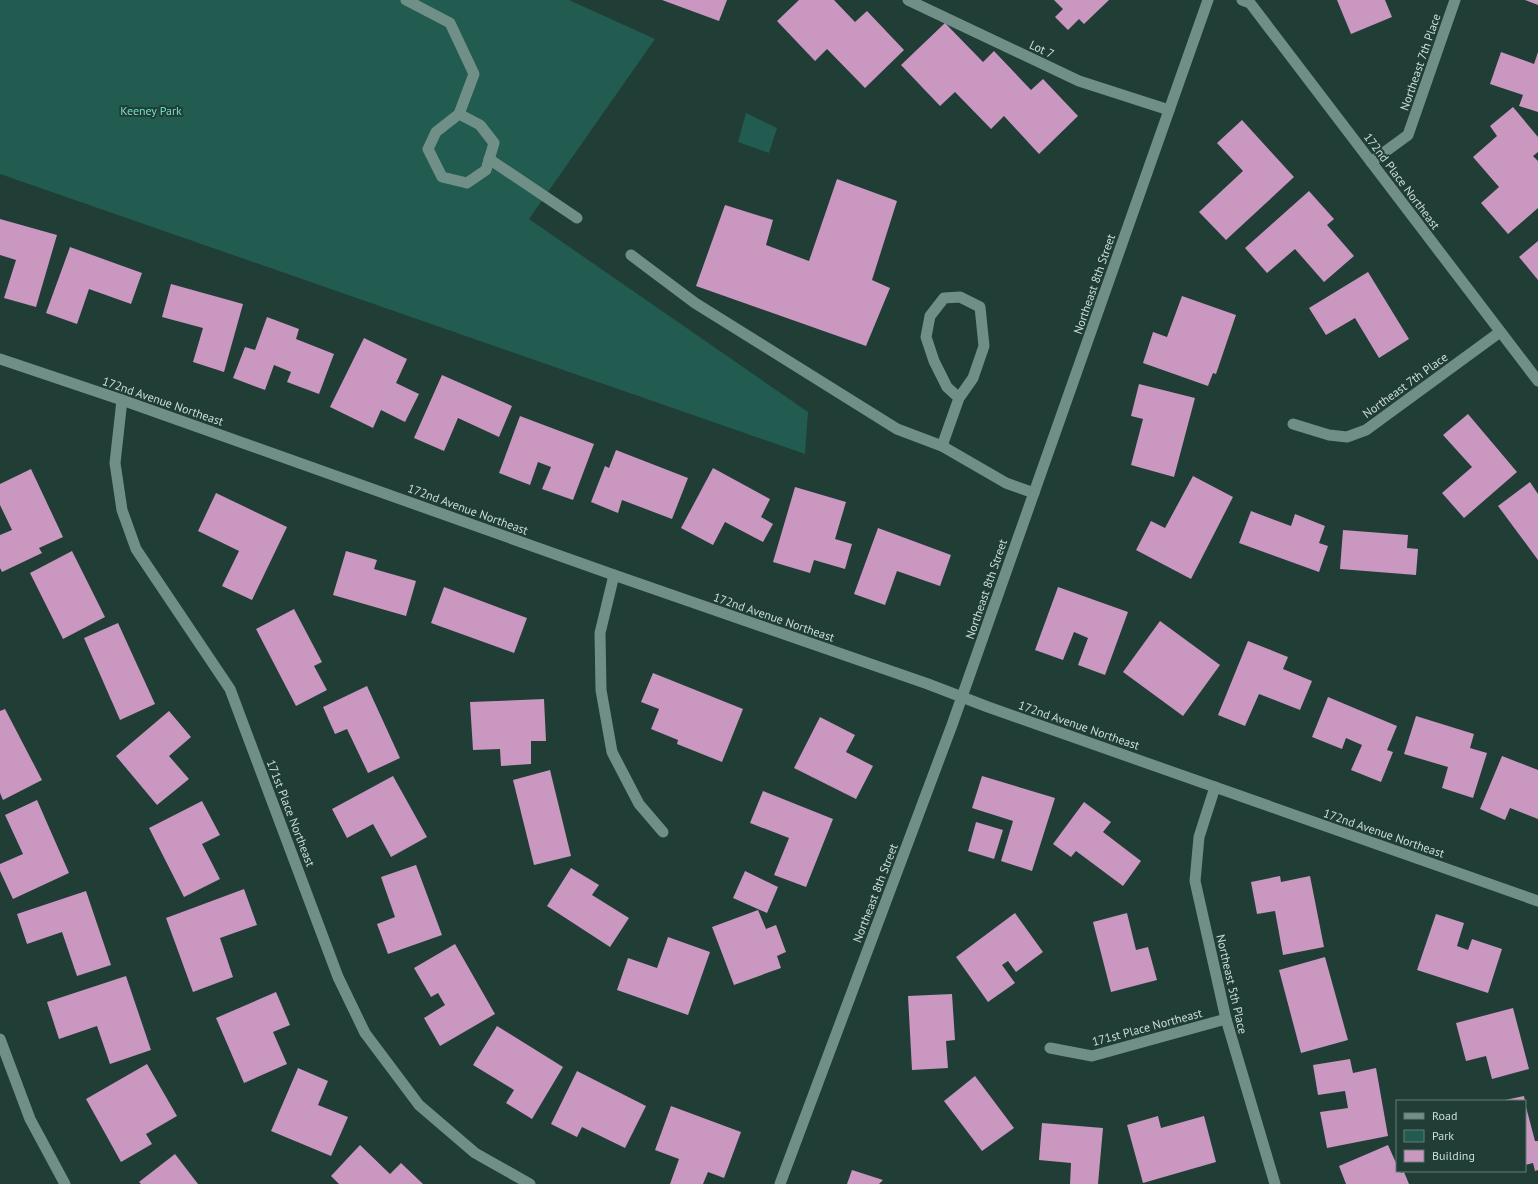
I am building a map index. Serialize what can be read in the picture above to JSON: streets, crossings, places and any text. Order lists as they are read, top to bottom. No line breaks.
{"streets":{"street":["Lot 7","Northeast 7th Place","172nd Place Northeast","Northeast 8th Street","172nd Avenue Northeast","171st Place Northeast","Northeast 5th Place"]},"crossings":[["Lot 7","Northeast 8th Street"],["Northeast 7th Place","172nd Place Northeast"],["Northeast 8th Street","172nd Avenue Northeast"],["172nd Avenue Northeast","171st Place Northeast"],["172nd Avenue Northeast","Northeast 5th Place"],["171st Place Northeast","Northeast 5th Place"]],"parks":["Keeney Park"],"legend":["Road","Park","Building"]}
